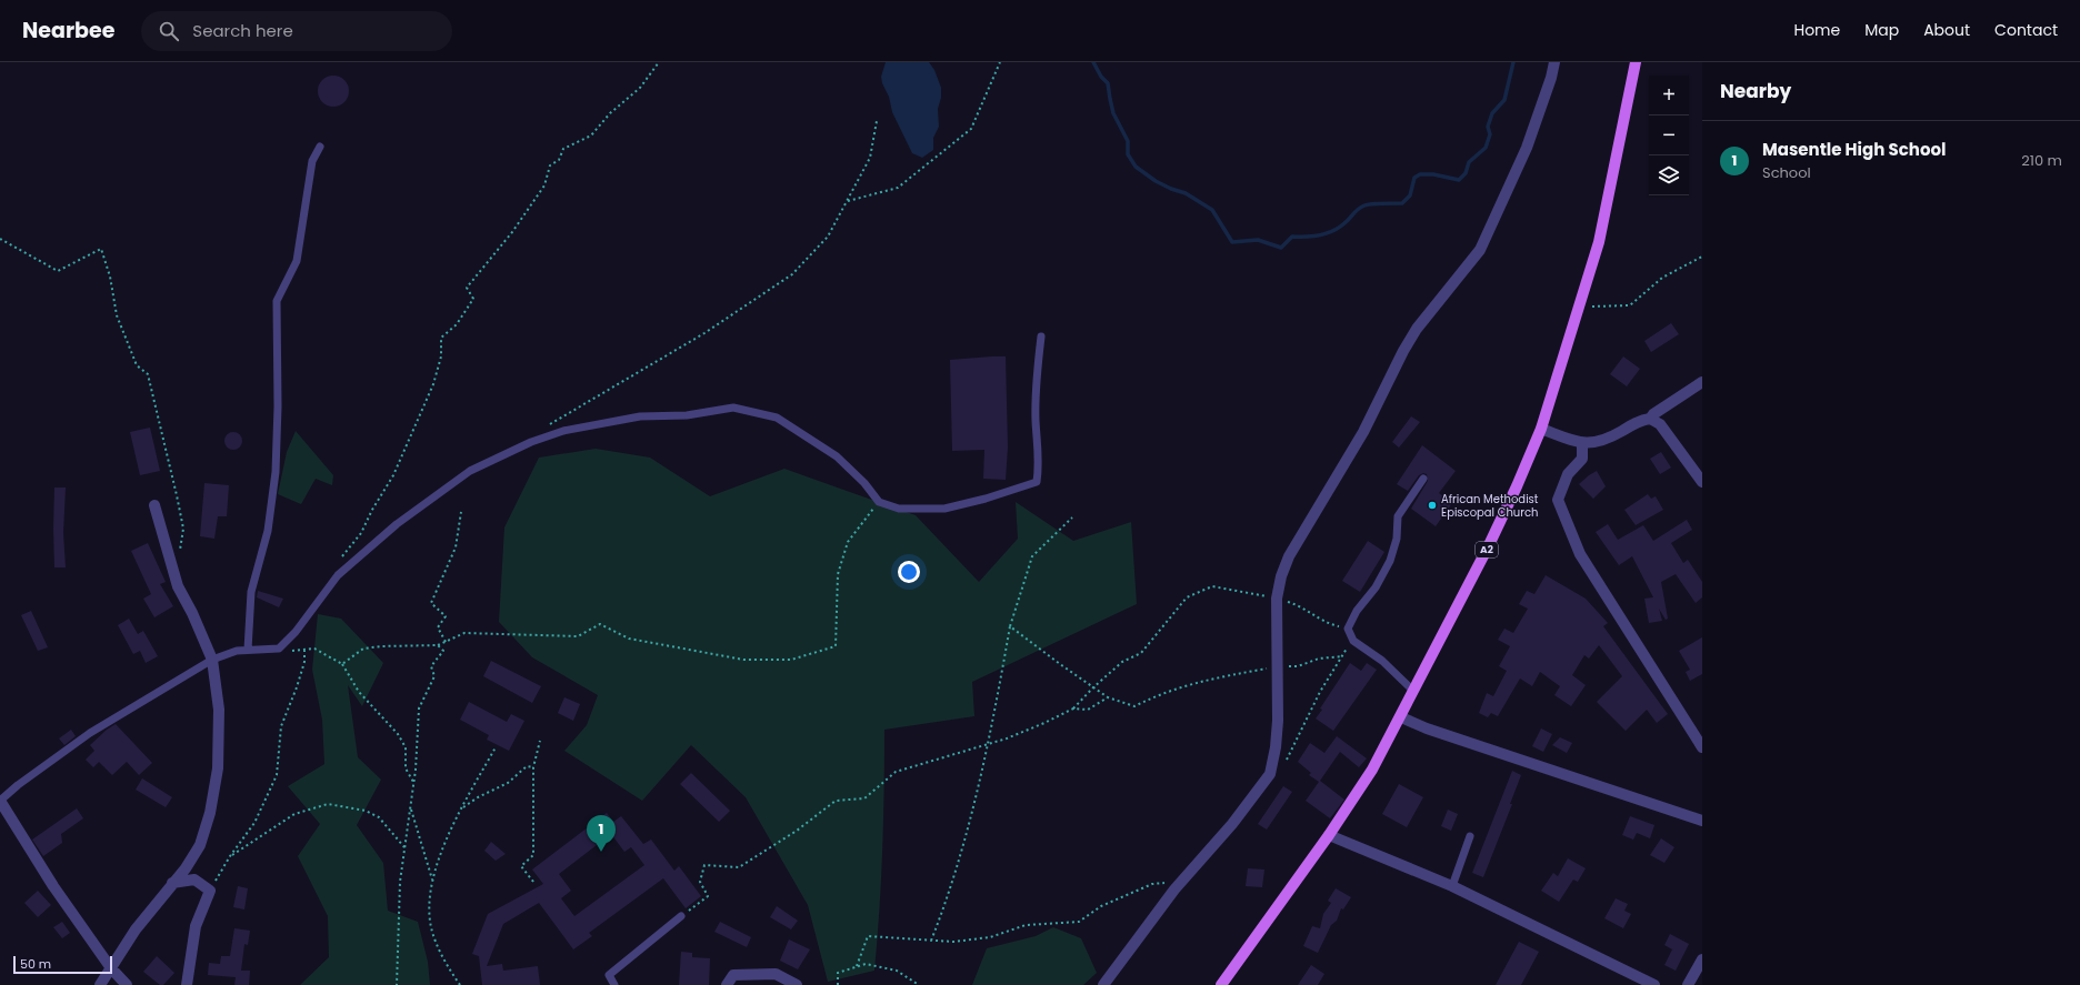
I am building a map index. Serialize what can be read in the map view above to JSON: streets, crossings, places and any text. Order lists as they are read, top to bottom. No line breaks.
{"streets":{"main road":["A2"]},"places":["African Methodist Episcopal Church"],"scale_bar":"50 m","page":{"header":"Nearbee","search":"Search here","nav":["Home","Map","About","Contact"],"heading":"Nearby","map_buttons":["+","−"],"list":[{"mark":"1","name":"Masentle High School","note":"School","value":"210 m"}],"pins":"1","scale":"50 m"}}
